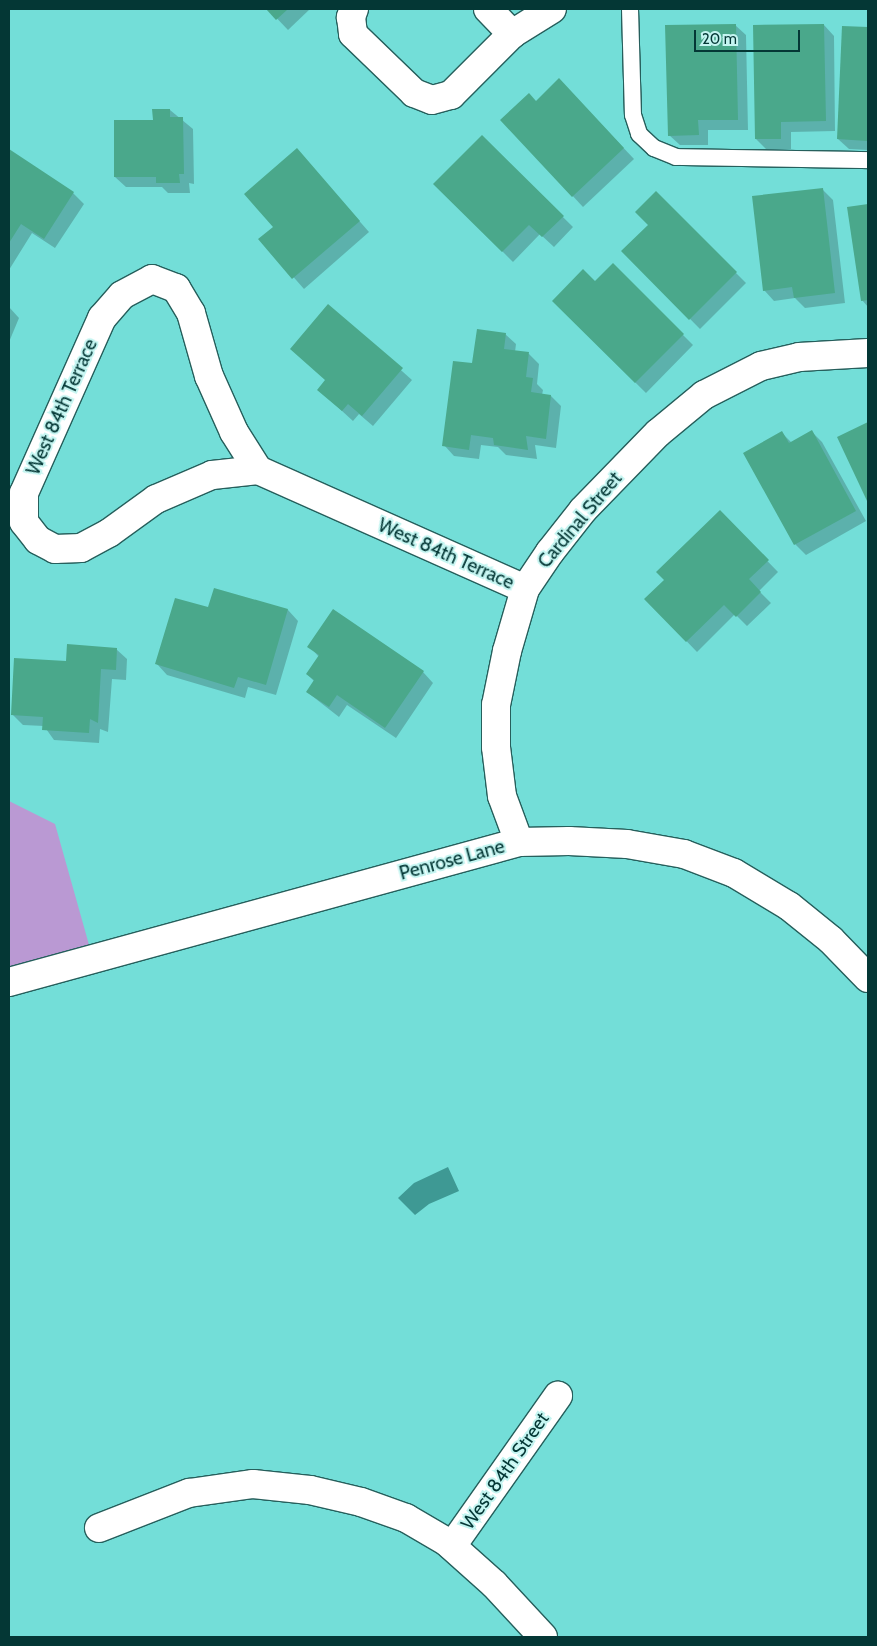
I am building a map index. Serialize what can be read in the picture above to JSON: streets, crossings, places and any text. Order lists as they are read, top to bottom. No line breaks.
{"streets":{"street":["West 84th Terrace","Cardinal Street","Penrose Lane","West 84th Street"]},"crossings":[["West 84th Terrace","Cardinal Street"],["Cardinal Street","Penrose Lane"]],"scale_bar":"20 m"}
